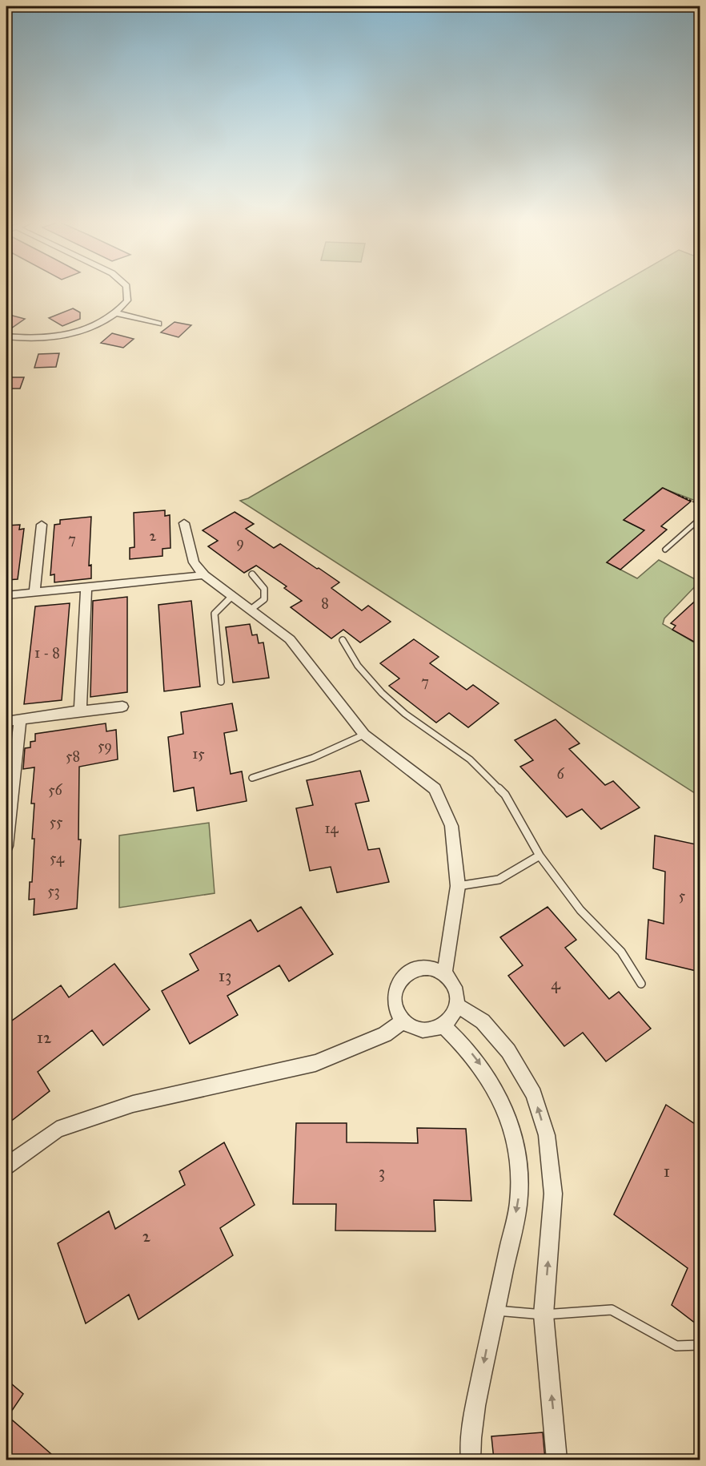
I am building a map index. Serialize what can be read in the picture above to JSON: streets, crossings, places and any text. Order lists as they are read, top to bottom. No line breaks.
{"house_numbers":["2","7","9","8","1 - 8","7","59","15","58","6","56","55","14","54","53","5","13","4","12","1","3","2"]}
